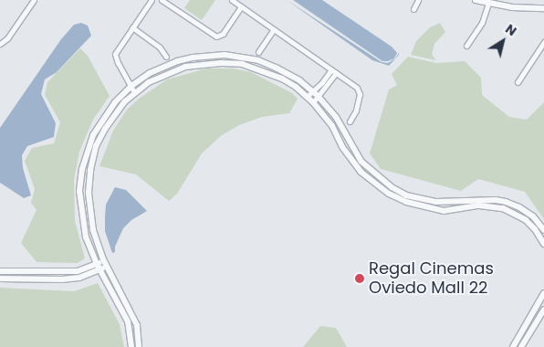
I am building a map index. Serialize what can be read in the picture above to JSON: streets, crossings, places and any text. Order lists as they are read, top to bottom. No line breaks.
{"places":["Regal Cinemas Oviedo Mall 22"],"north":"top right"}
